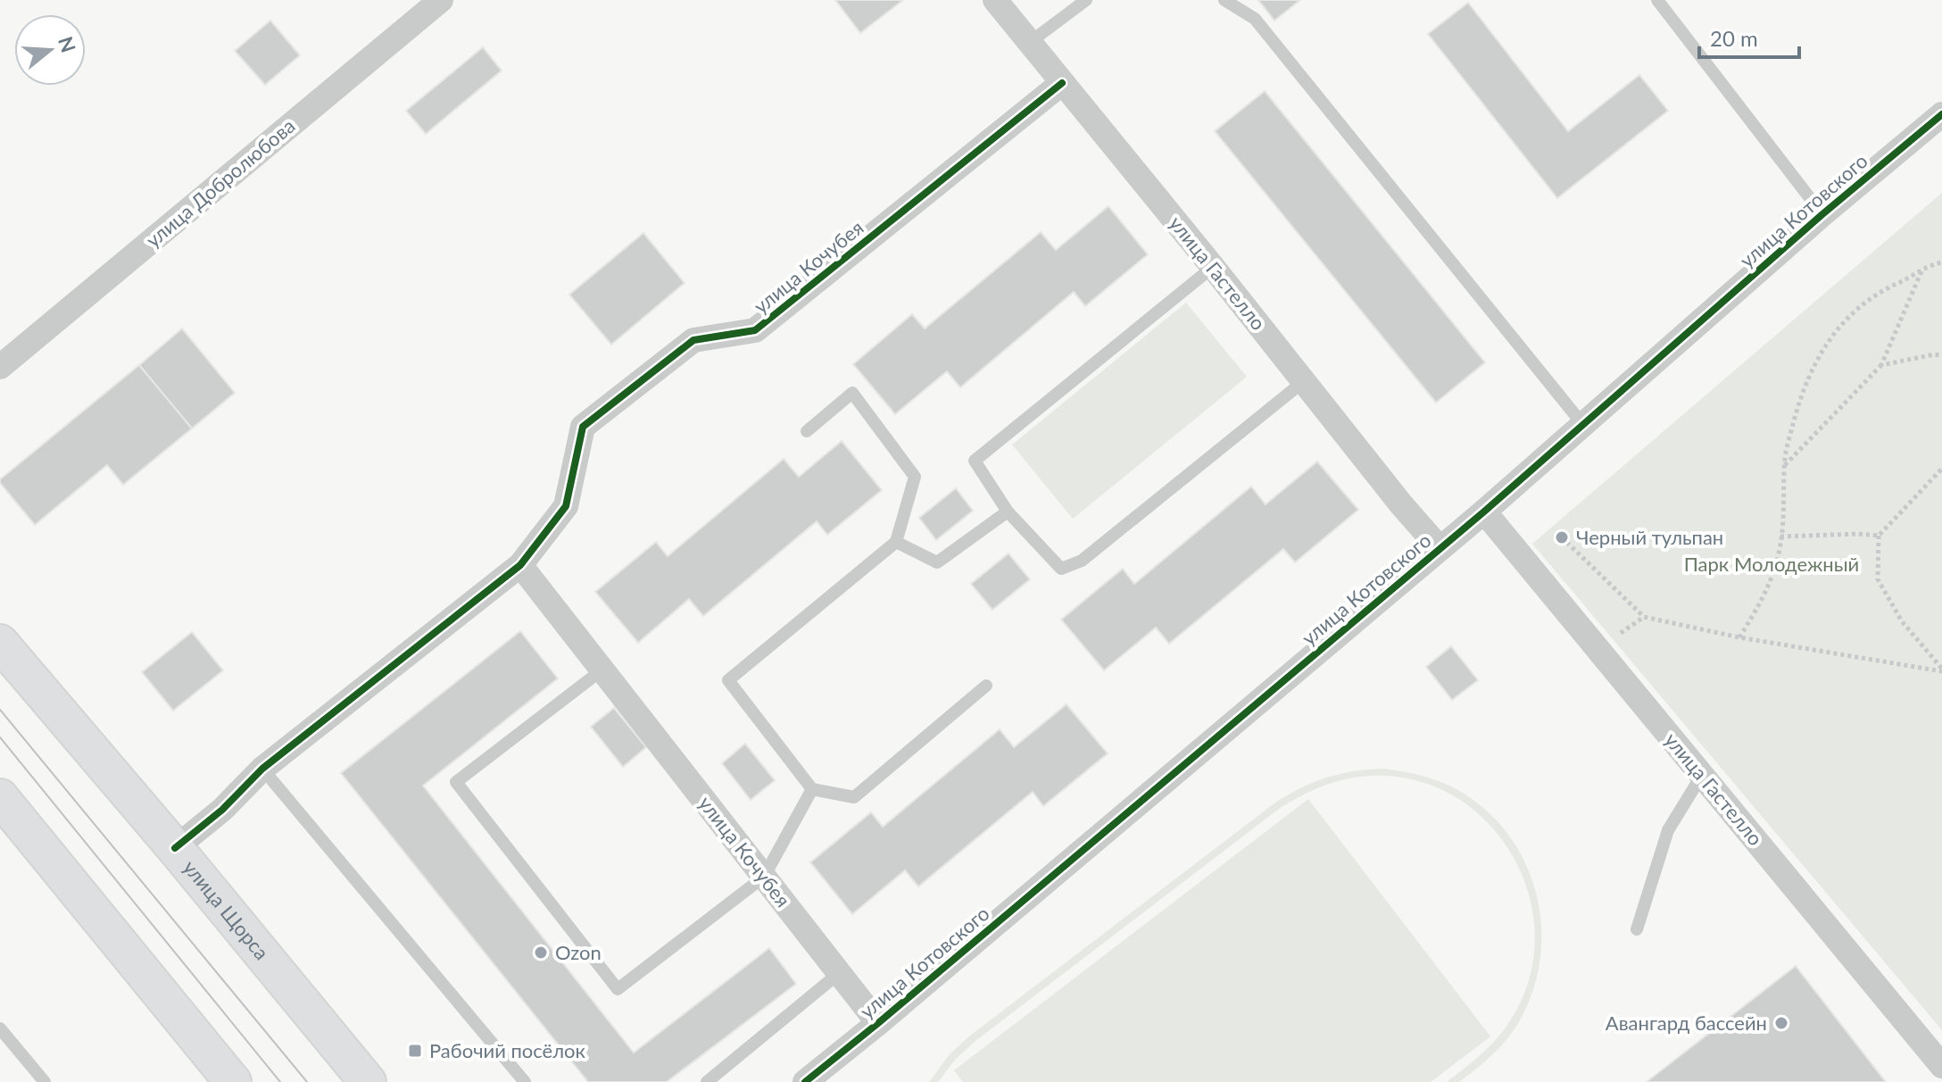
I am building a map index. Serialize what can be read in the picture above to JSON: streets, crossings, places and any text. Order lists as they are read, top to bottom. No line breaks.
{"streets":{"main road":["улица Щорса"],"street":["улица Добролюбова","улица Котовского","улица Кочубея","улица Гастелло"]},"crossings":[["улица Котовского","улица Кочубея"],["улица Котовского","улица Гастелло"],["улица Кочубея","улица Гастелло"]],"parks":["Парк Молодежный"],"places":{"other":["Черный тульпан","Ozon","Авангард бассейн"],"transit":["Рабочий посёлок"]},"scale_bar":"20 m","north":"right"}
